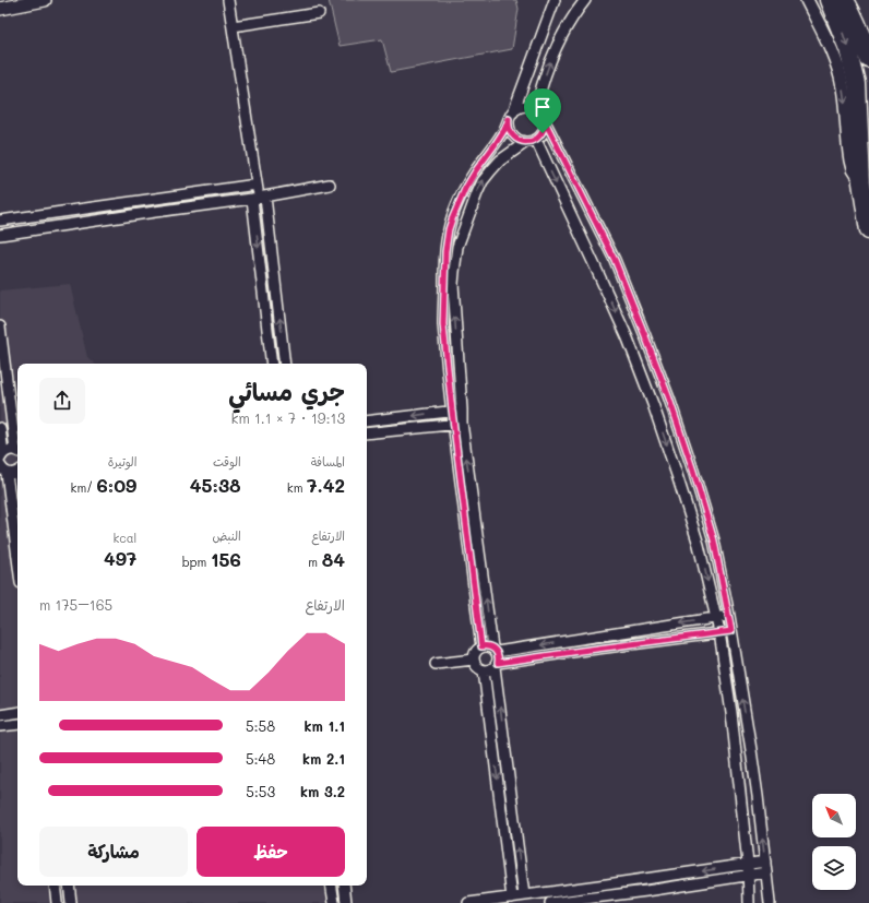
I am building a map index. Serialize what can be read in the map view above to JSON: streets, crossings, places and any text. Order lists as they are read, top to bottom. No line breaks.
{"north":"top left","page":{"heading":["جري مسائي","19:13 · 7 × 1.1 km"],"stats":[["المسافة","7.42 km"],["الوقت","45:38"],["الوتيرة","6:09 /km"],["الارتفاع","84 m"],["النبض","156 bpm"],["kcal","497"]],"chart":["الارتفاع","165–175 m"],"list":[{"name":"1.1 km","note":"5:58"},{"name":"2.1 km","note":"5:48"},{"name":"3.2 km","note":"5:53"}],"buttons":["حفظ","مشاركة"]}}
